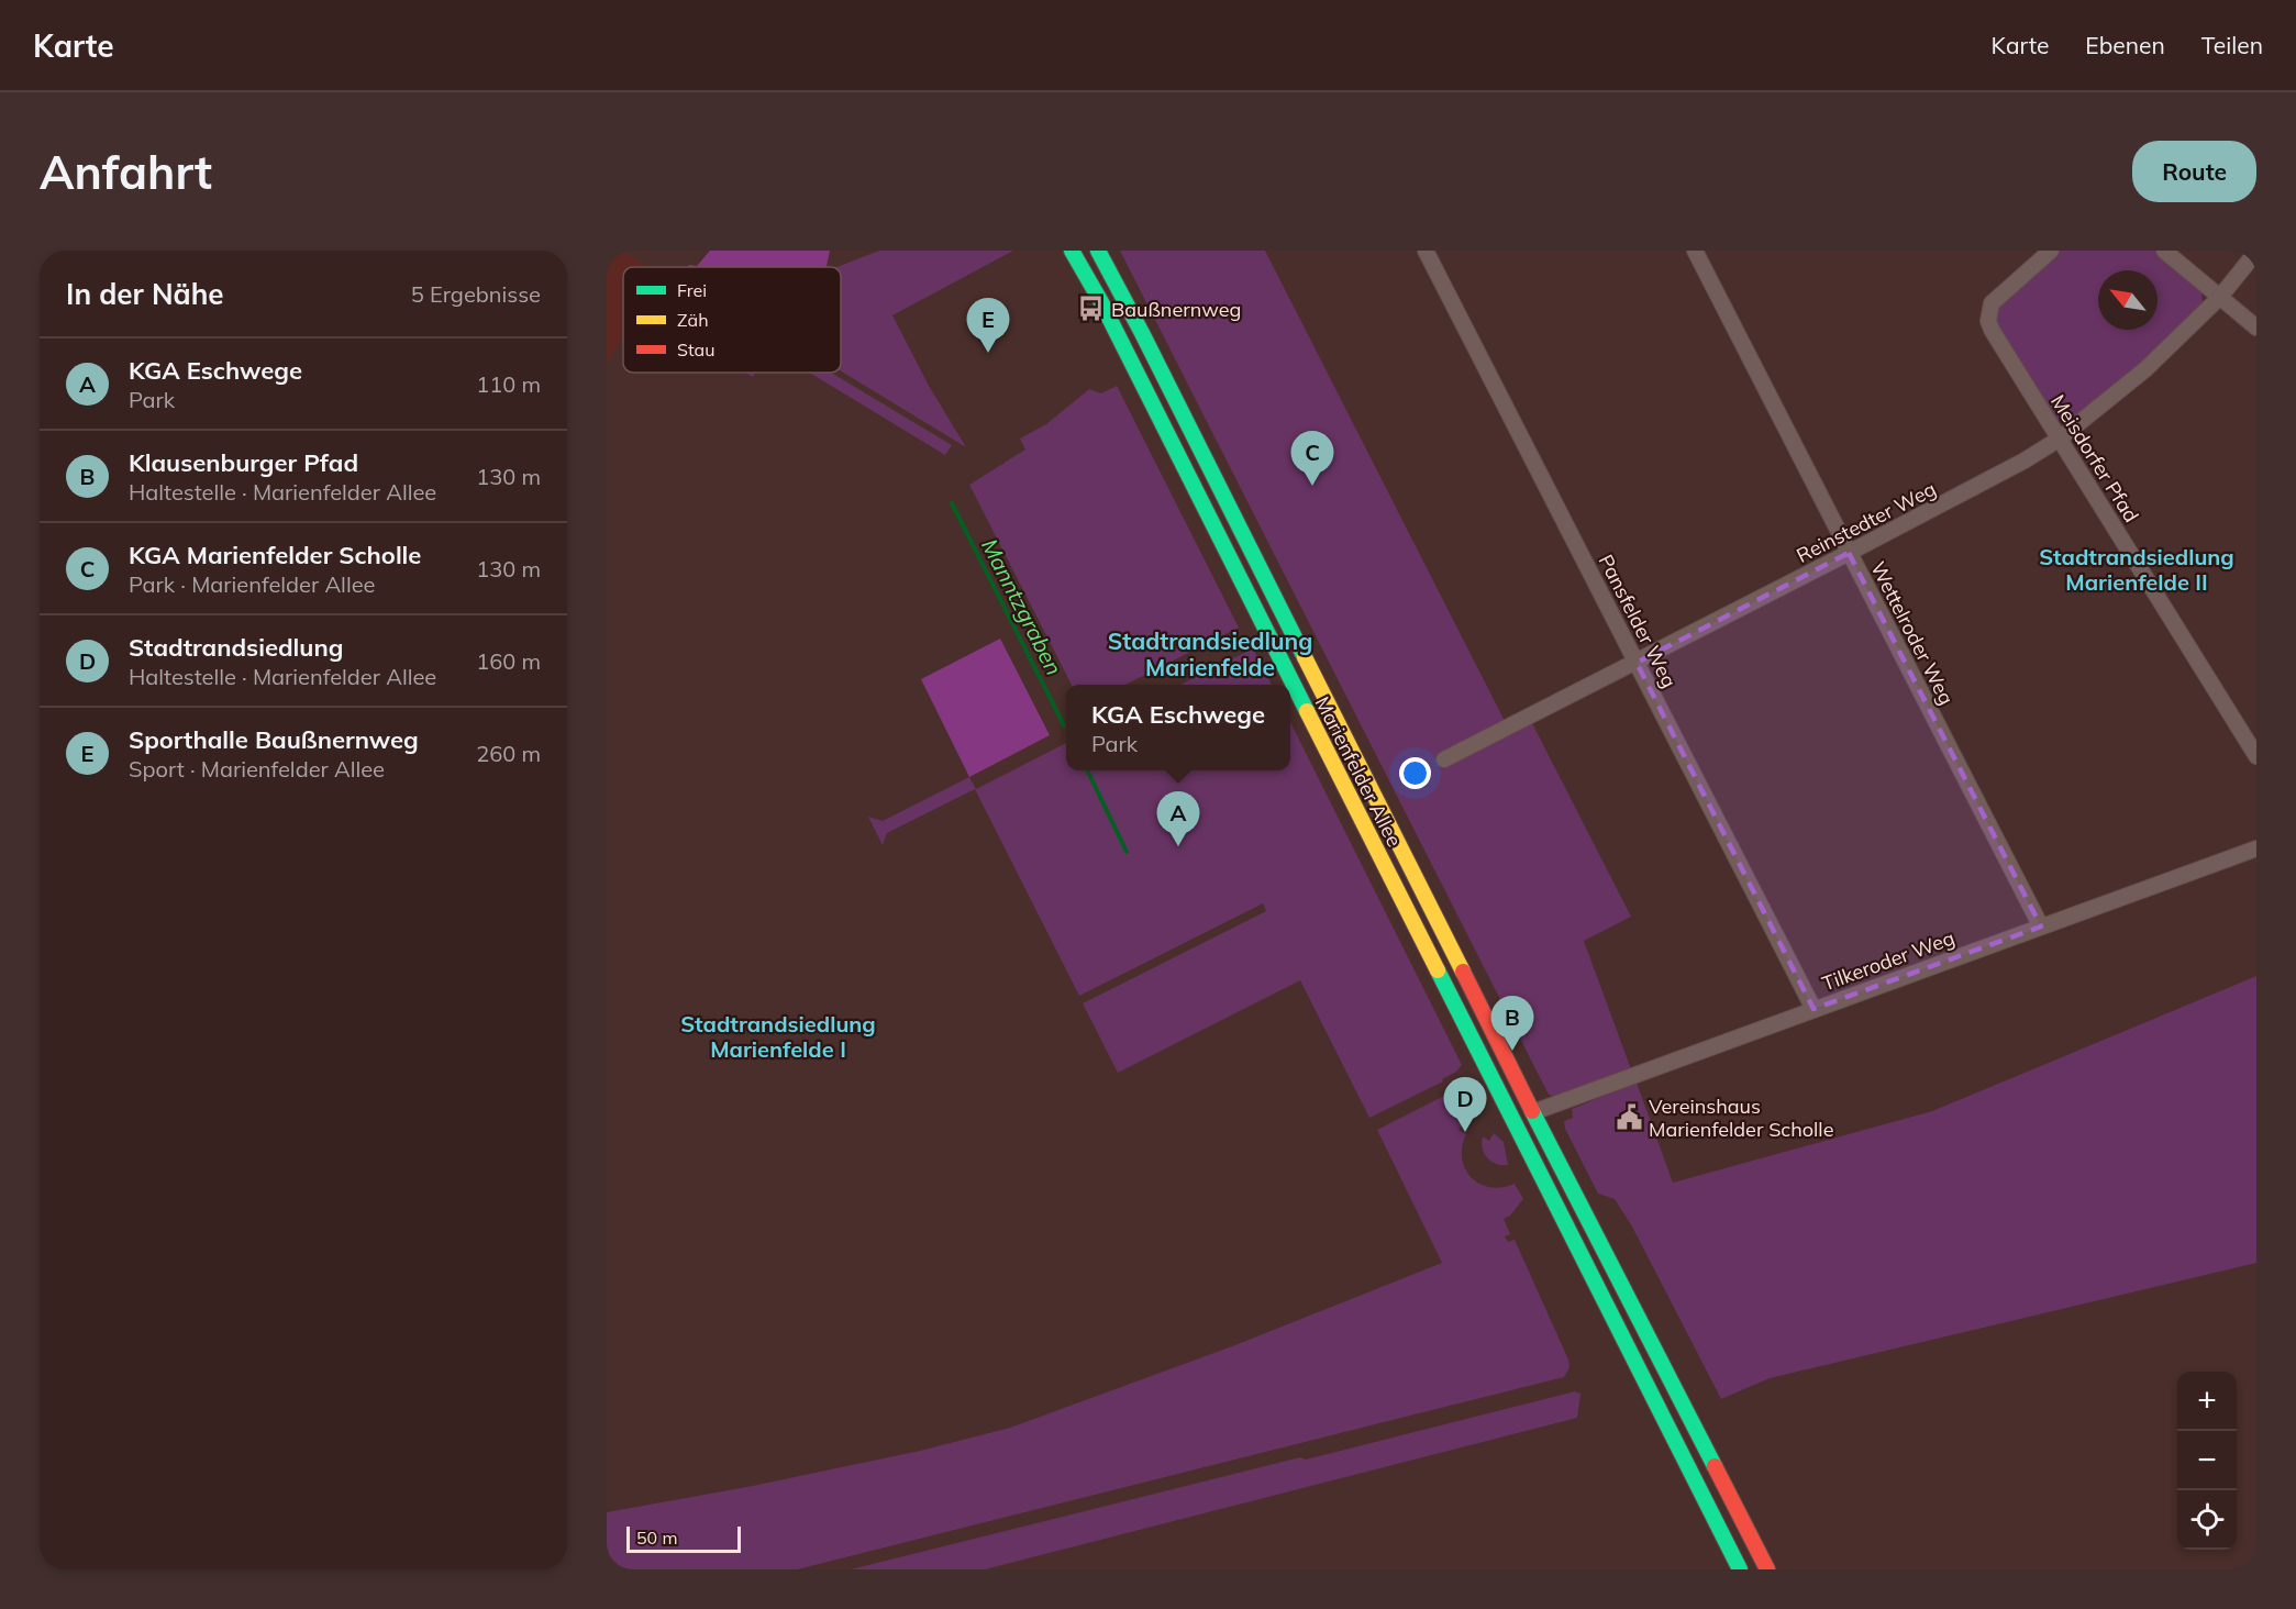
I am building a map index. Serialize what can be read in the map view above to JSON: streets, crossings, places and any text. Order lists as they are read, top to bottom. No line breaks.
{"streets":{"main road":["Marienfelder Allee"],"street":["Meisdorfer Pfad","Reinstedter Weg","Pansfelder Weg","Wettelroder Weg","Tilkeroder Weg"]},"crossings":[["Meisdorfer Pfad","Reinstedter Weg"],["Reinstedter Weg","Pansfelder Weg"],["Reinstedter Weg","Wettelroder Weg"],["Pansfelder Weg","Tilkeroder Weg"],["Wettelroder Weg","Tilkeroder Weg"],["Marienfelder Allee","Tilkeroder Weg"]],"districts":["Stadtrandsiedlung Marienfelde II","Stadtrandsiedlung Marienfelde","Stadtrandsiedlung Marienfelde I"],"water":["Manntzgraben"],"places":{"bus stop":["Baußnernweg"],"public building":["Vereinshaus Marienfelder Scholle"]},"legend":["Frei","Zäh","Stau"],"scale_bar":"50 m","north":"top left","page":{"header":"Karte","nav":["Karte","Ebenen","Teilen"],"buttons":"Route","title":"Anfahrt","heading":["In der Nähe","5 Ergebnisse"],"pins":["E","C","A","B","D"],"list":[{"mark":"A","name":"KGA Eschwege","note":"Park","value":"110 m"},{"mark":"B","name":"Klausenburger Pfad","note":"Haltestelle · Marienfelder Allee","value":"130 m"},{"mark":"C","name":"KGA Marienfelder Scholle","note":"Park · Marienfelder Allee","value":"130 m"},{"mark":"D","name":"Stadtrandsiedlung","note":"Haltestelle · Marienfelder Allee","value":"160 m"},{"mark":"E","name":"Sporthalle Baußnernweg","note":"Sport · Marienfelder Allee","value":"260 m"}],"popup":["KGA Eschwege","Park"],"map_buttons":["+","−"],"scale":"50 m"}}
